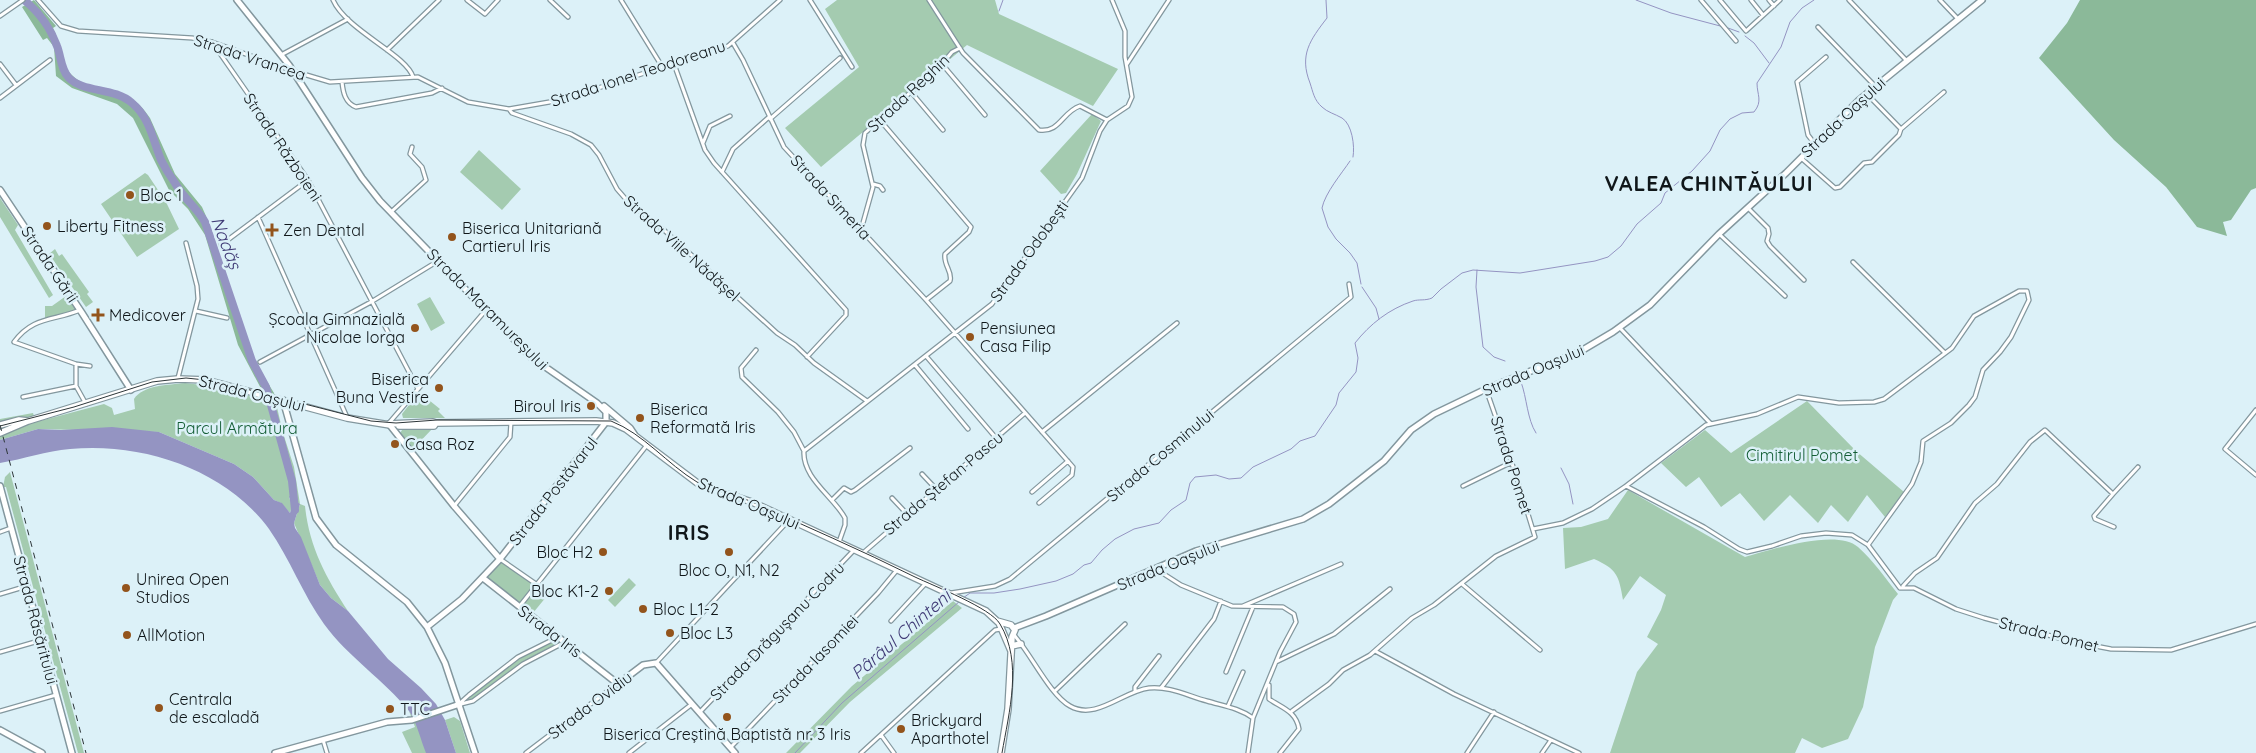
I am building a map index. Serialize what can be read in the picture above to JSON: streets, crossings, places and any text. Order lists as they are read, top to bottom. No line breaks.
{"streets":{"main road":["Strada Oașului"],"street":["Strada Vrancea","Strada Ionel Teodoreanu","Strada Reghin","Strada Războieni","Strada Simeria","Strada Viile Nădășel","Strada Odobești","Strada Gării","Strada Maramureșului","Strada Cosminului","Strada Pomet","Strada Ștefan Pascu","Strada Postăvarul","Strada Răsăritului","Strada Iris","Strada Drăgușanu Codru","Strada Iasomiei","Strada Ovidiu"]},"crossings":[["Strada Vrancea","Strada Războieni"],["Strada Vrancea","Strada Viile Nădășel"],["Strada Vrancea","Strada Maramureșului"],["Strada Ionel Teodoreanu","Strada Simeria"],["Strada Ionel Teodoreanu","Strada Viile Nădășel"],["Strada Reghin","Strada Simeria"],["Strada Oașului","Strada Gării"],["Strada Oașului","Strada Maramureșului"],["Strada Oașului","Strada Cosminului"],["Strada Oașului","Strada Pomet"],["Strada Oașului","Strada Ștefan Pascu"],["Strada Oașului","Strada Postăvarul"],["Strada Oașului","Strada Drăgușanu Codru"],["Strada Oașului","Strada Iasomiei"],["Strada Simeria","Strada Odobești"],["Strada Simeria","Strada Ștefan Pascu"],["Strada Viile Nădășel","Strada Odobești"],["Strada Postăvarul","Strada Iris"],["Strada Iris","Strada Ovidiu"]],"districts":["VALEA CHINTĂULUI","IRIS"],"water":["Nadăș","Pârâul Chinteni"],"parks":["Parcul Armătura","Cimitirul Pomet"],"places":{"other":["Bloc 1","Liberty Fitness","Biserica Unitariană Cartierul Iris","Școala Gimnazială Nicolae Iorga","Pensiunea Casa Filip","Biserica Buna Vestire","Biroul Iris","Biserica Reformată Iris","Casa Roz","Bloc H2","Bloc O, N1, N2","Unirea Open Studios","Bloc K1-2","Bloc L1-2","Bloc L3","AllMotion","Centrala de escaladă","TTC","Biserica Creștină Baptistă nr. 3 Iris","Brickyard Aparthotel"],"health":["Zen Dental","Medicover"]}}
